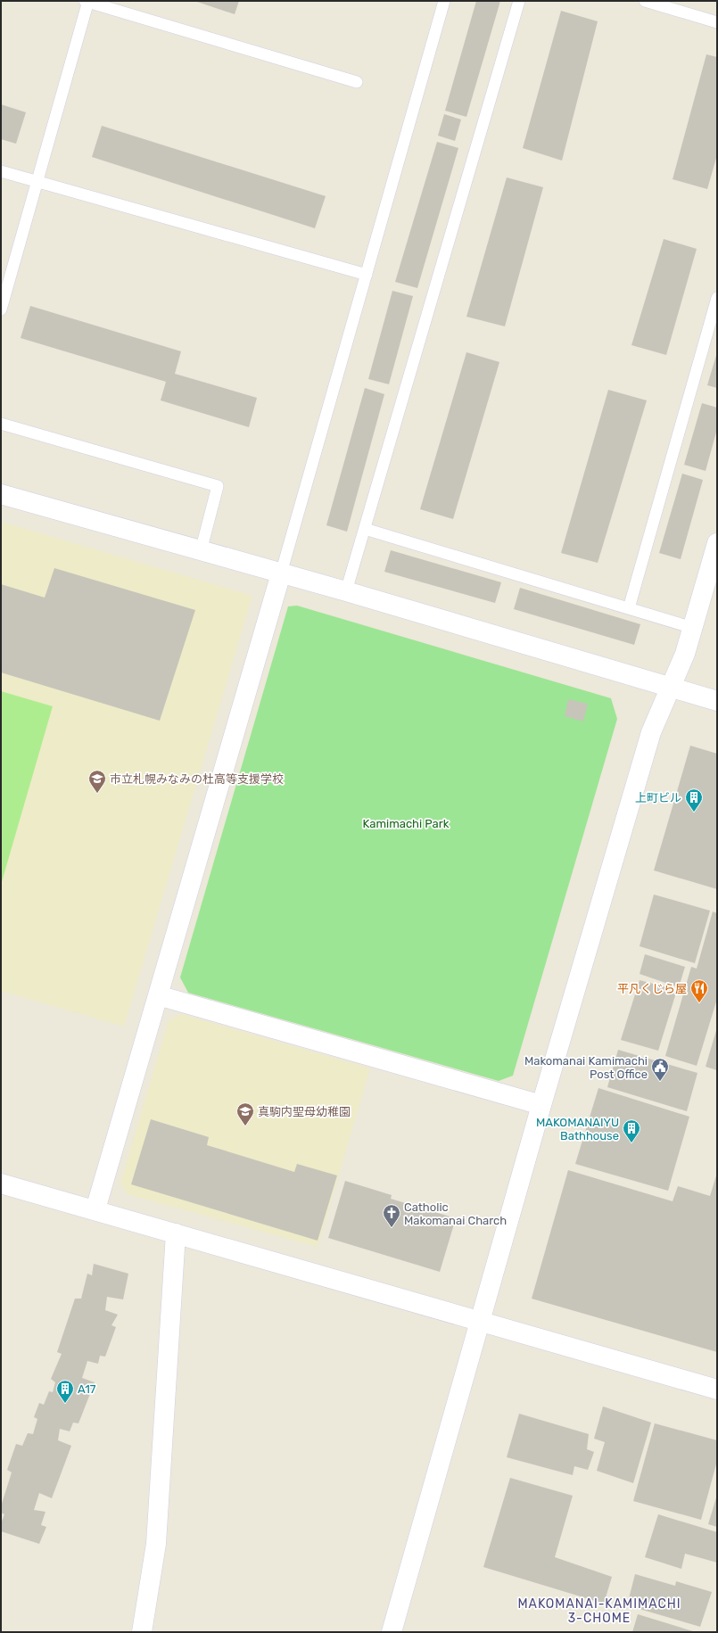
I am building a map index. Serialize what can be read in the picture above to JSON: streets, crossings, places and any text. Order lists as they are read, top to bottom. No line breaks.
{"districts":["MAKOMANAI-KAMIMACHI 3-CHOME"],"parks":["Kamimachi Park"],"places":{"school or university":["市立札幌みなみの杜高等支援学校","真駒内聖母幼稚園"],"building":["上町ビル","MAKOMANAIYU Bathhouse","A17"],"restaurant":["平凡くじら屋"],"public building":["Makomanai Kamimachi Post Office"],"church":["Catholic Makomanai Charch"]}}
